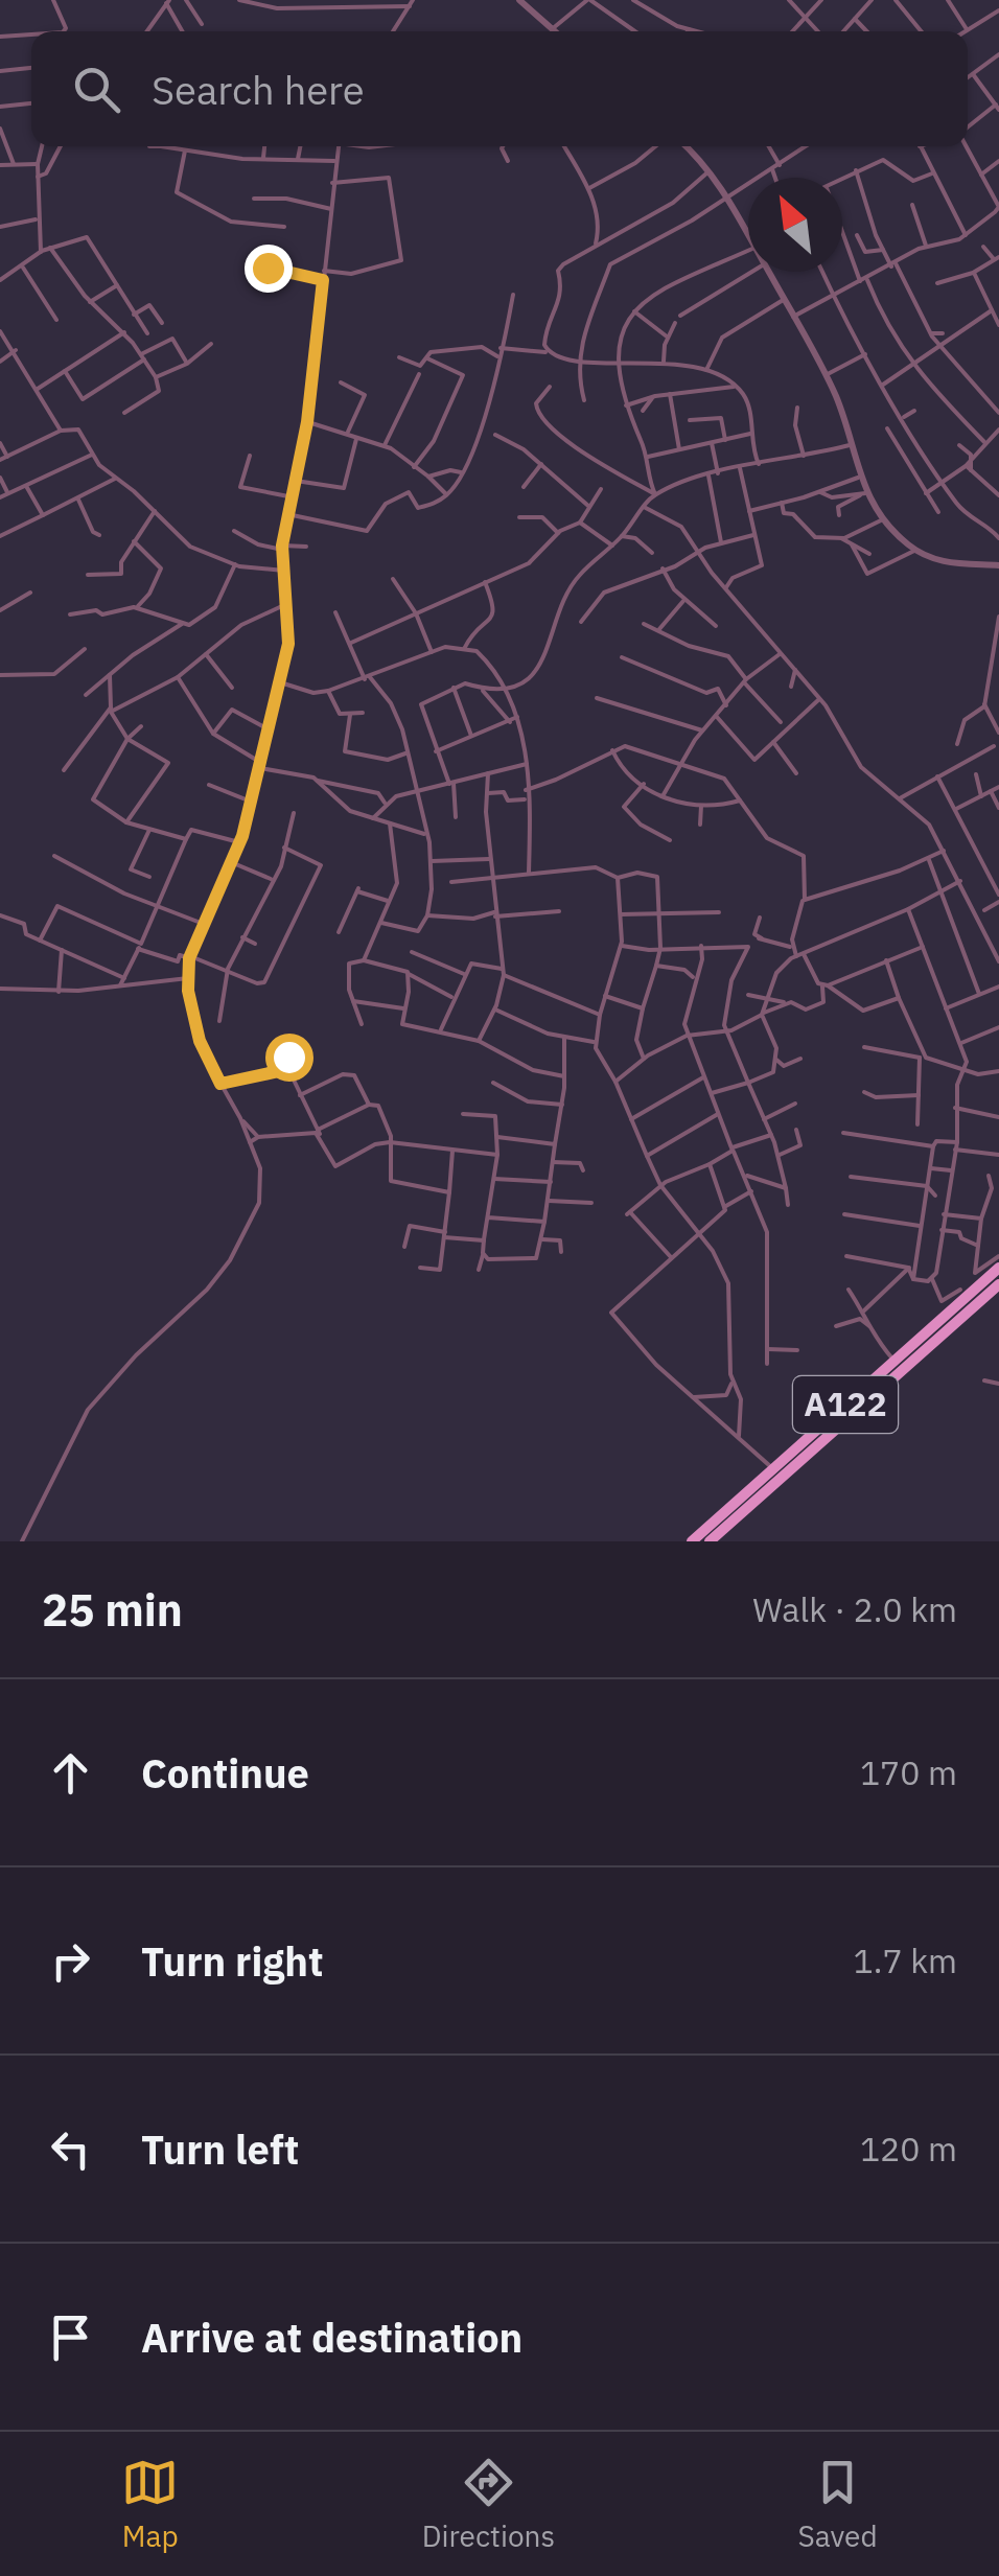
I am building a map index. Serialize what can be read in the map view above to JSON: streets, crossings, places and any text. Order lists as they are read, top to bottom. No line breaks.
{"streets":{"highway":["A122"]},"north":"top left","page":{"search":"Search here","heading":["25 min","Walk · 2.0 km"],"list":[["Continue","170 m"],["Turn right","1.7 km"],["Turn left","120 m"],"Arrive at destination"],"nav":["Map","Directions","Saved"]}}
